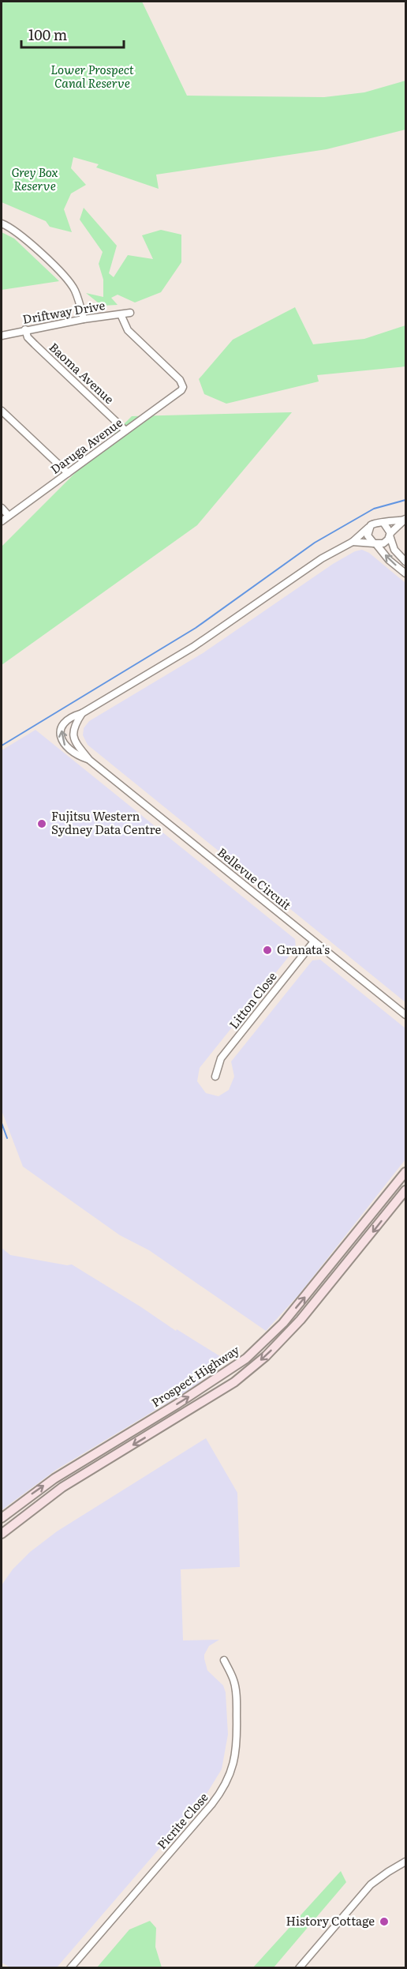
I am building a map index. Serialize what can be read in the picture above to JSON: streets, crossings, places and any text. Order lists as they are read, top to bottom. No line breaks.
{"streets":{"main road":["Prospect Highway"],"street":["Driftway Drive","Baoma Avenue","Daruga Avenue","Bellevue Circuit","Litton Close","Picrite Close"]},"crossings":[["Driftway Drive","Baoma Avenue"],["Driftway Drive","Daruga Avenue"],["Baoma Avenue","Daruga Avenue"],["Bellevue Circuit","Litton Close"]],"parks":["Lower Prospect Canal Reserve","Grey Box Reserve"],"places":["Fujitsu Western Sydney Data Centre","Granata's","History Cottage"],"scale_bar":"100 m"}
